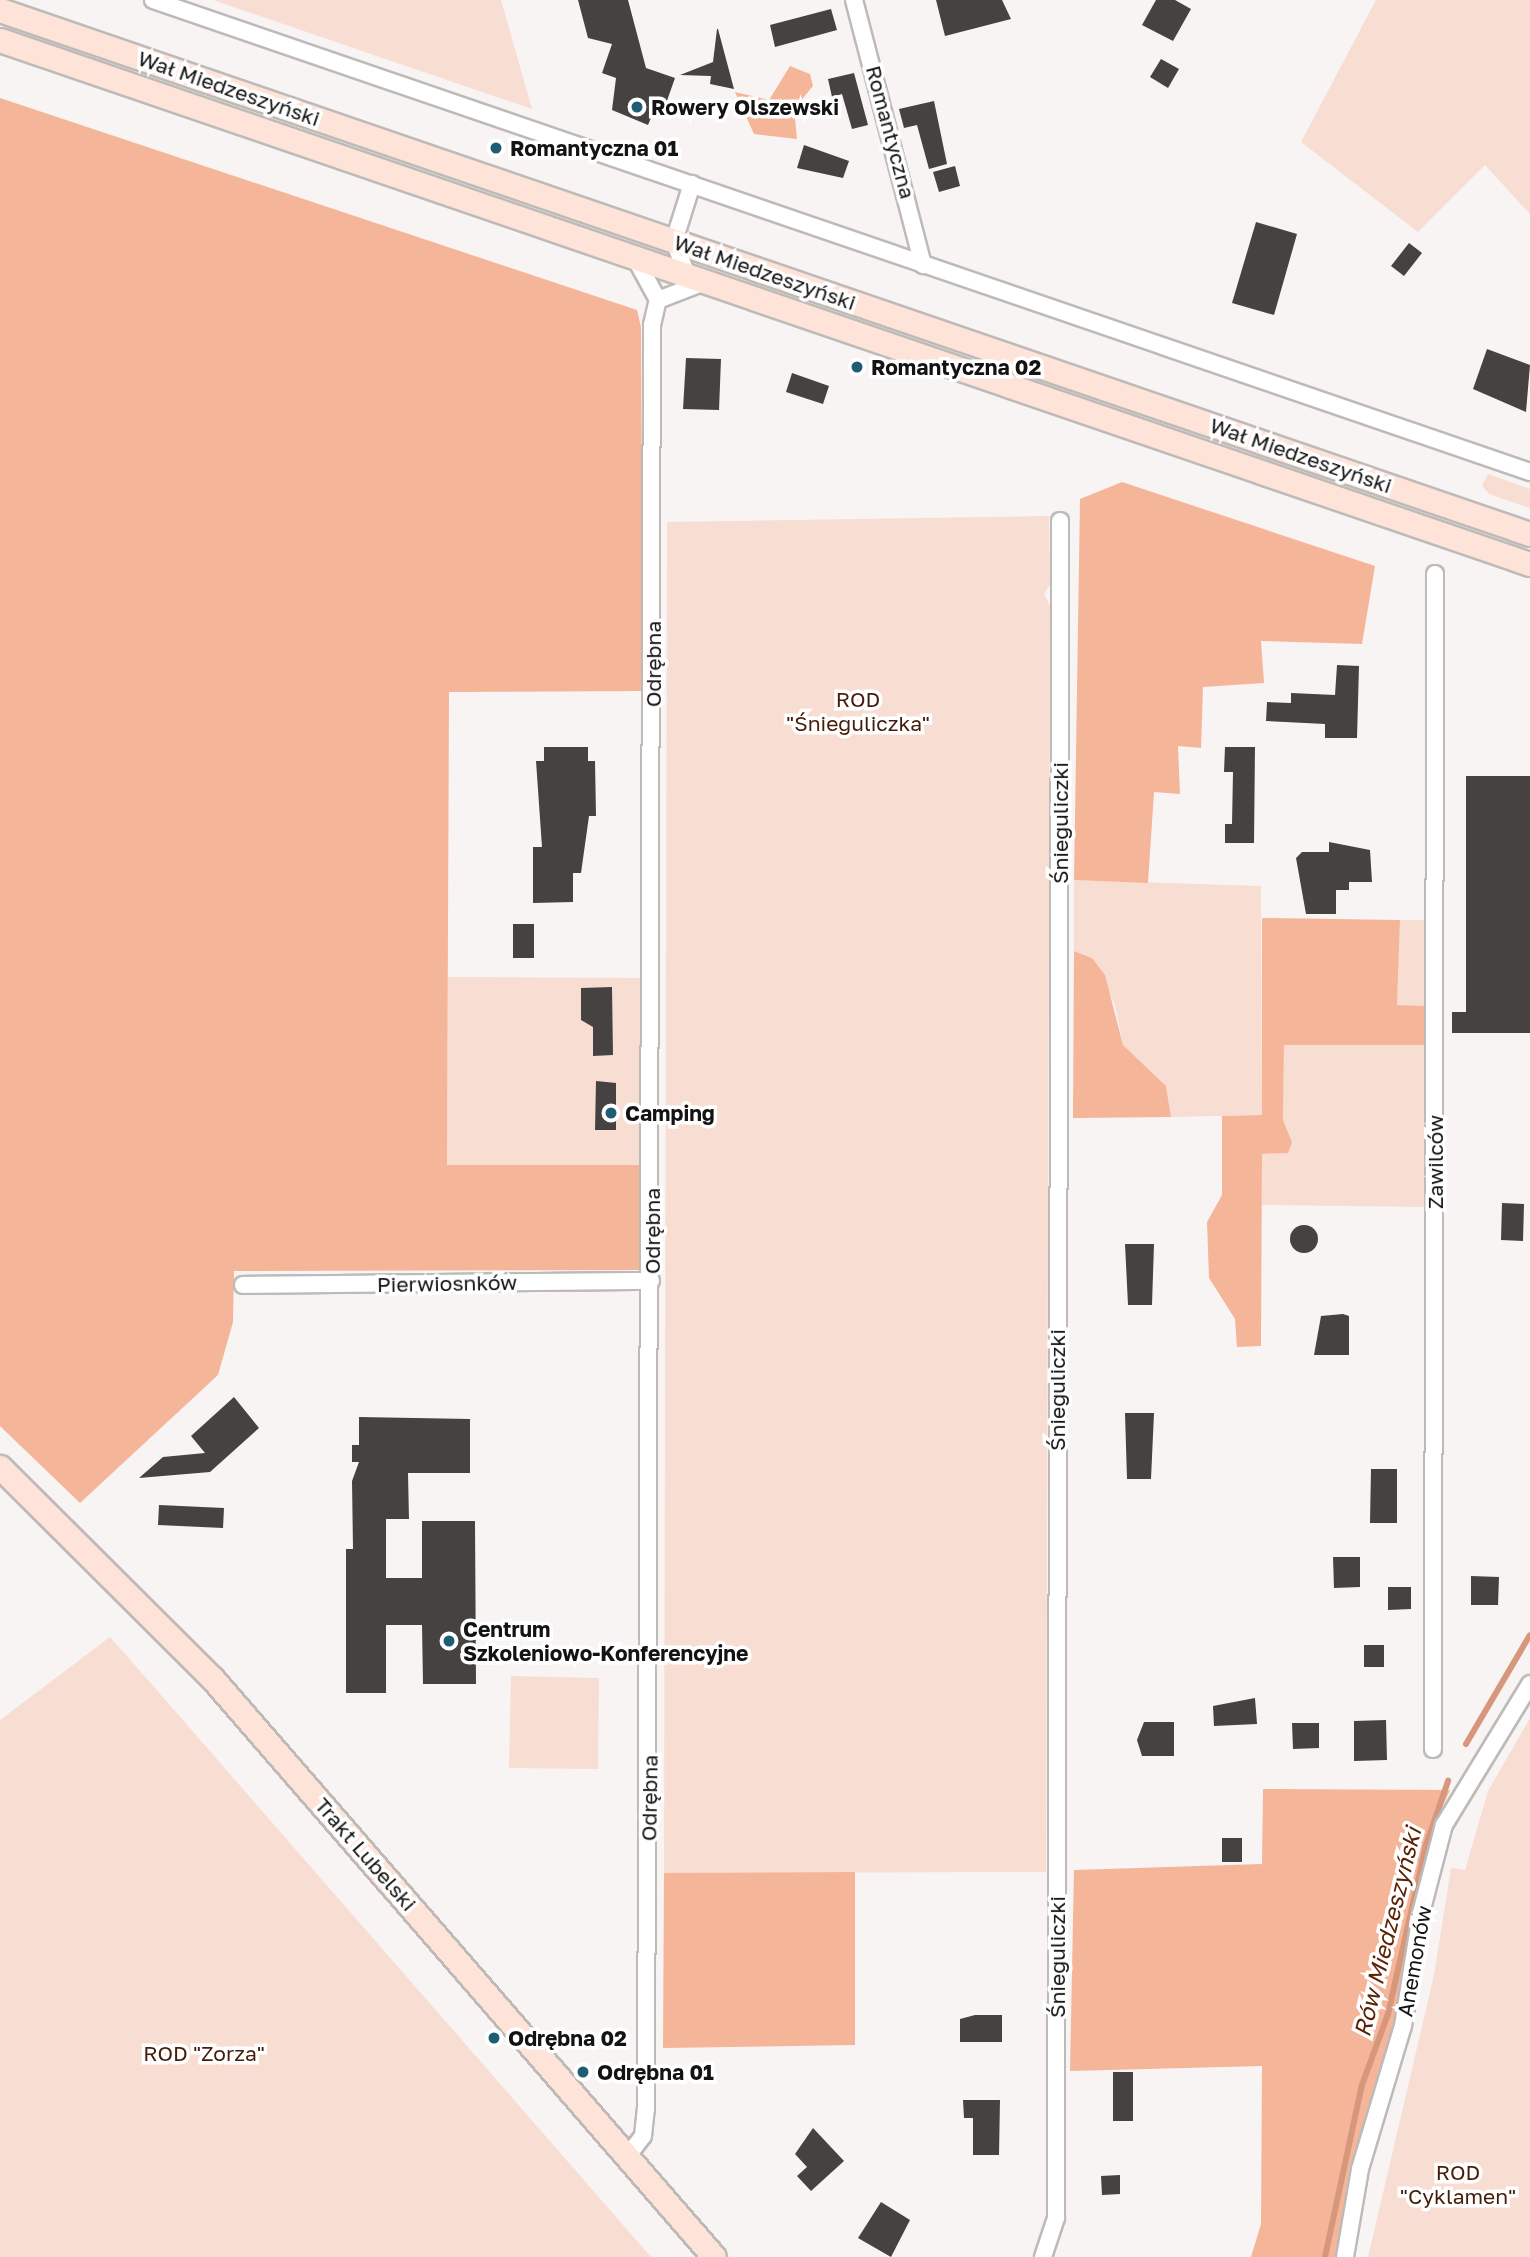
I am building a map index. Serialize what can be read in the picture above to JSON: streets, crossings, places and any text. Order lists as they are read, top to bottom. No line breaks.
{"streets":{"main road":["Wał Miedzeszyński","Trakt Lubelski"],"street":["Romantyczna","Odrębna","Śnieguliczki","Zawilców","Pierwiosnków","Anemonów"]},"crossings":[["Odrębna","Pierwiosnków"],["Odrębna","Trakt Lubelski"]],"water":["Rów Miedzeszyński"],"parks":["ROD \"Śnieguliczka\"","ROD \"Zorza\"","ROD \"Cyklamen\""],"places":["Rowery Olszewski","Romantyczna 01","Romantyczna 02","Camping","Centrum Szkoleniowo-Konferencyjne","Odrębna 02","Odrębna 01"]}
